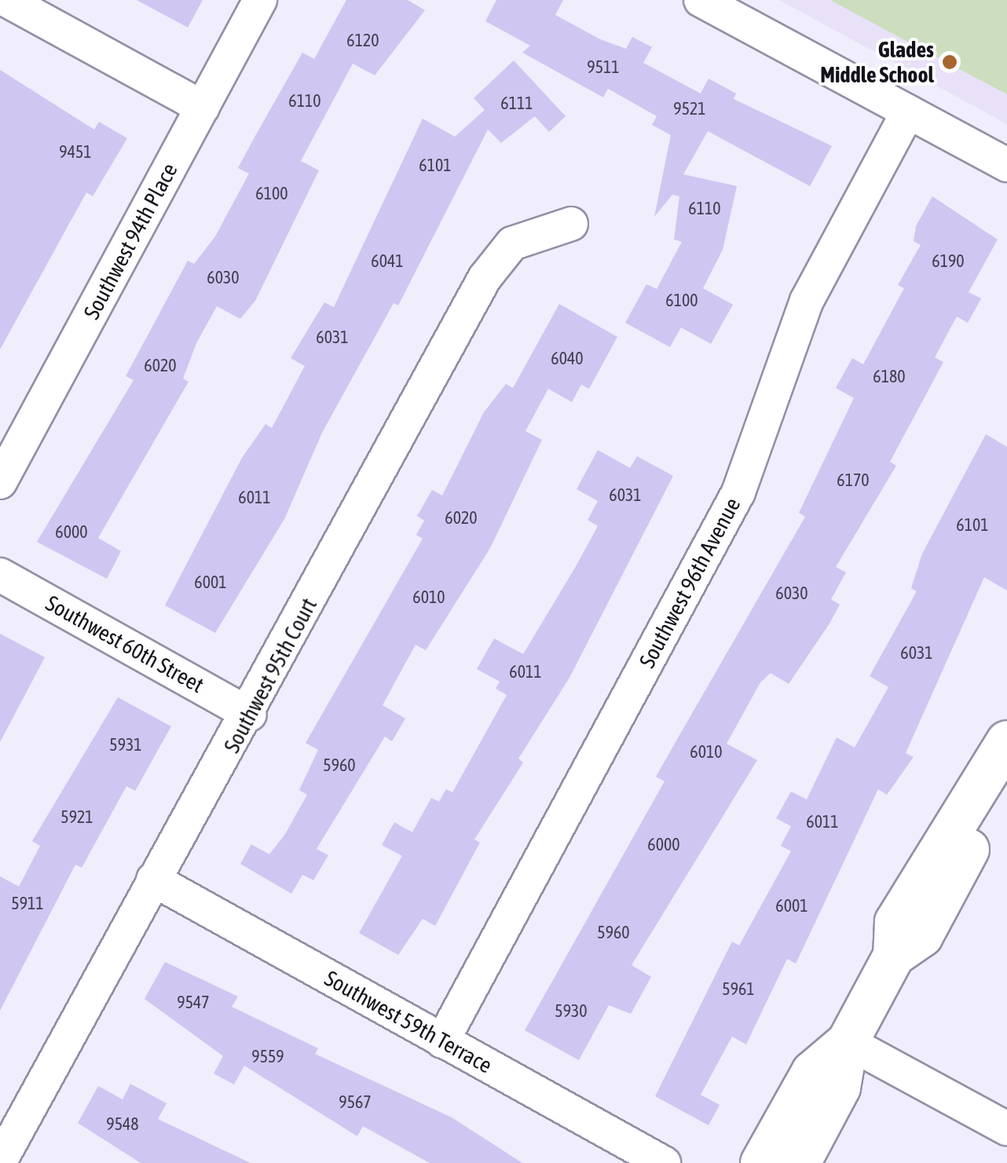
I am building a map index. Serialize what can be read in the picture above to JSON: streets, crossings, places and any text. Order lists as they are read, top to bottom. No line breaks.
{"streets":{"street":["Southwest 94th Place","Southwest 96th Avenue","Southwest 60th Street","Southwest 95th Court","Southwest 59th Terrace"]},"crossings":[["Southwest 96th Avenue","Southwest 59th Terrace"],["Southwest 60th Street","Southwest 95th Court"],["Southwest 95th Court","Southwest 59th Terrace"]],"places":["Glades Middle School"],"house_numbers":["6120","9511","6110","6111","9521","9451","6101","6100","6110","6041","6190","6030","6100","6031","6040","6020","6180","6170","6031","6011","6020","6101","6000","6001","6030","6010","6031","6011","5931","6010","5960","5921","6011","6000","5911","6001","5960","5961","9547","5930","9559","9567","9548"]}
